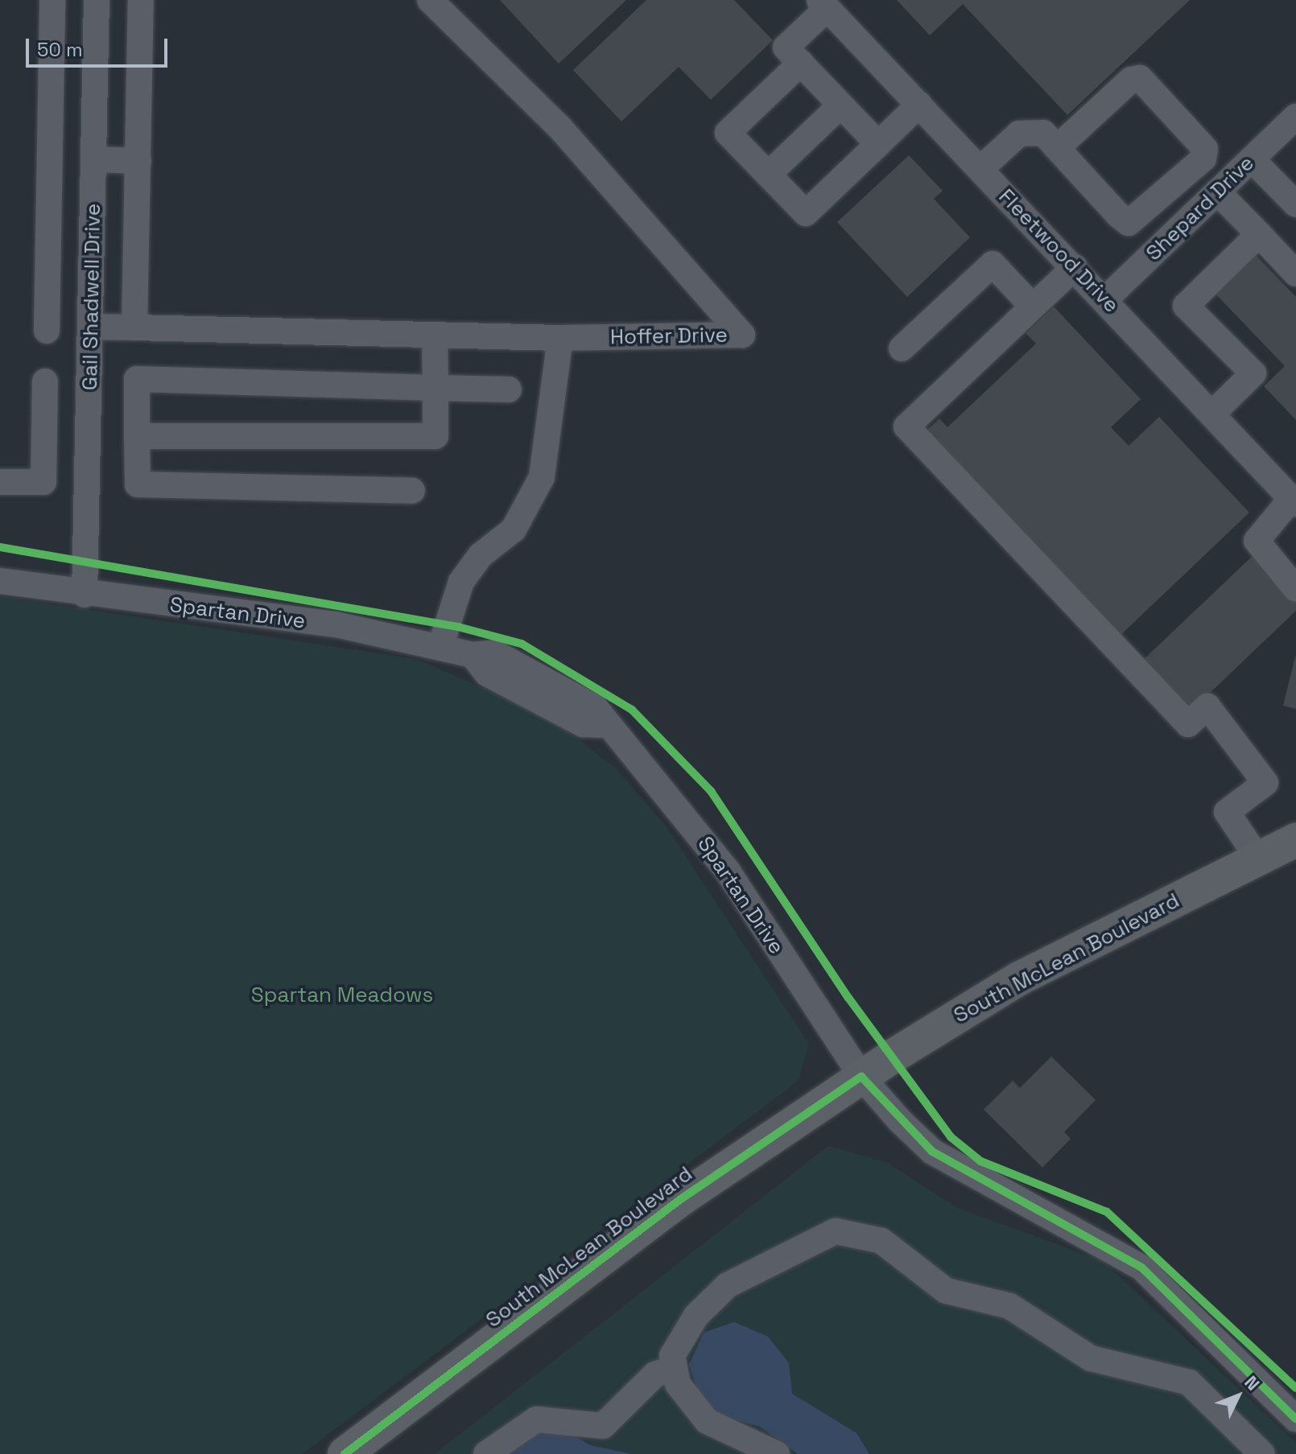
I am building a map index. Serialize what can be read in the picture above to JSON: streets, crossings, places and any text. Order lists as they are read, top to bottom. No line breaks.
{"streets":{"main road":["South McLean Boulevard"],"street":["Shepard Drive","Fleetwood Drive","Gail Shadwell Drive","Hoffer Drive","Spartan Drive"]},"crossings":[["Shepard Drive","Fleetwood Drive"],["Gail Shadwell Drive","Spartan Drive"],["Spartan Drive","South McLean Boulevard"]],"parks":["Spartan Meadows"],"scale_bar":"50 m","north":"top right"}
